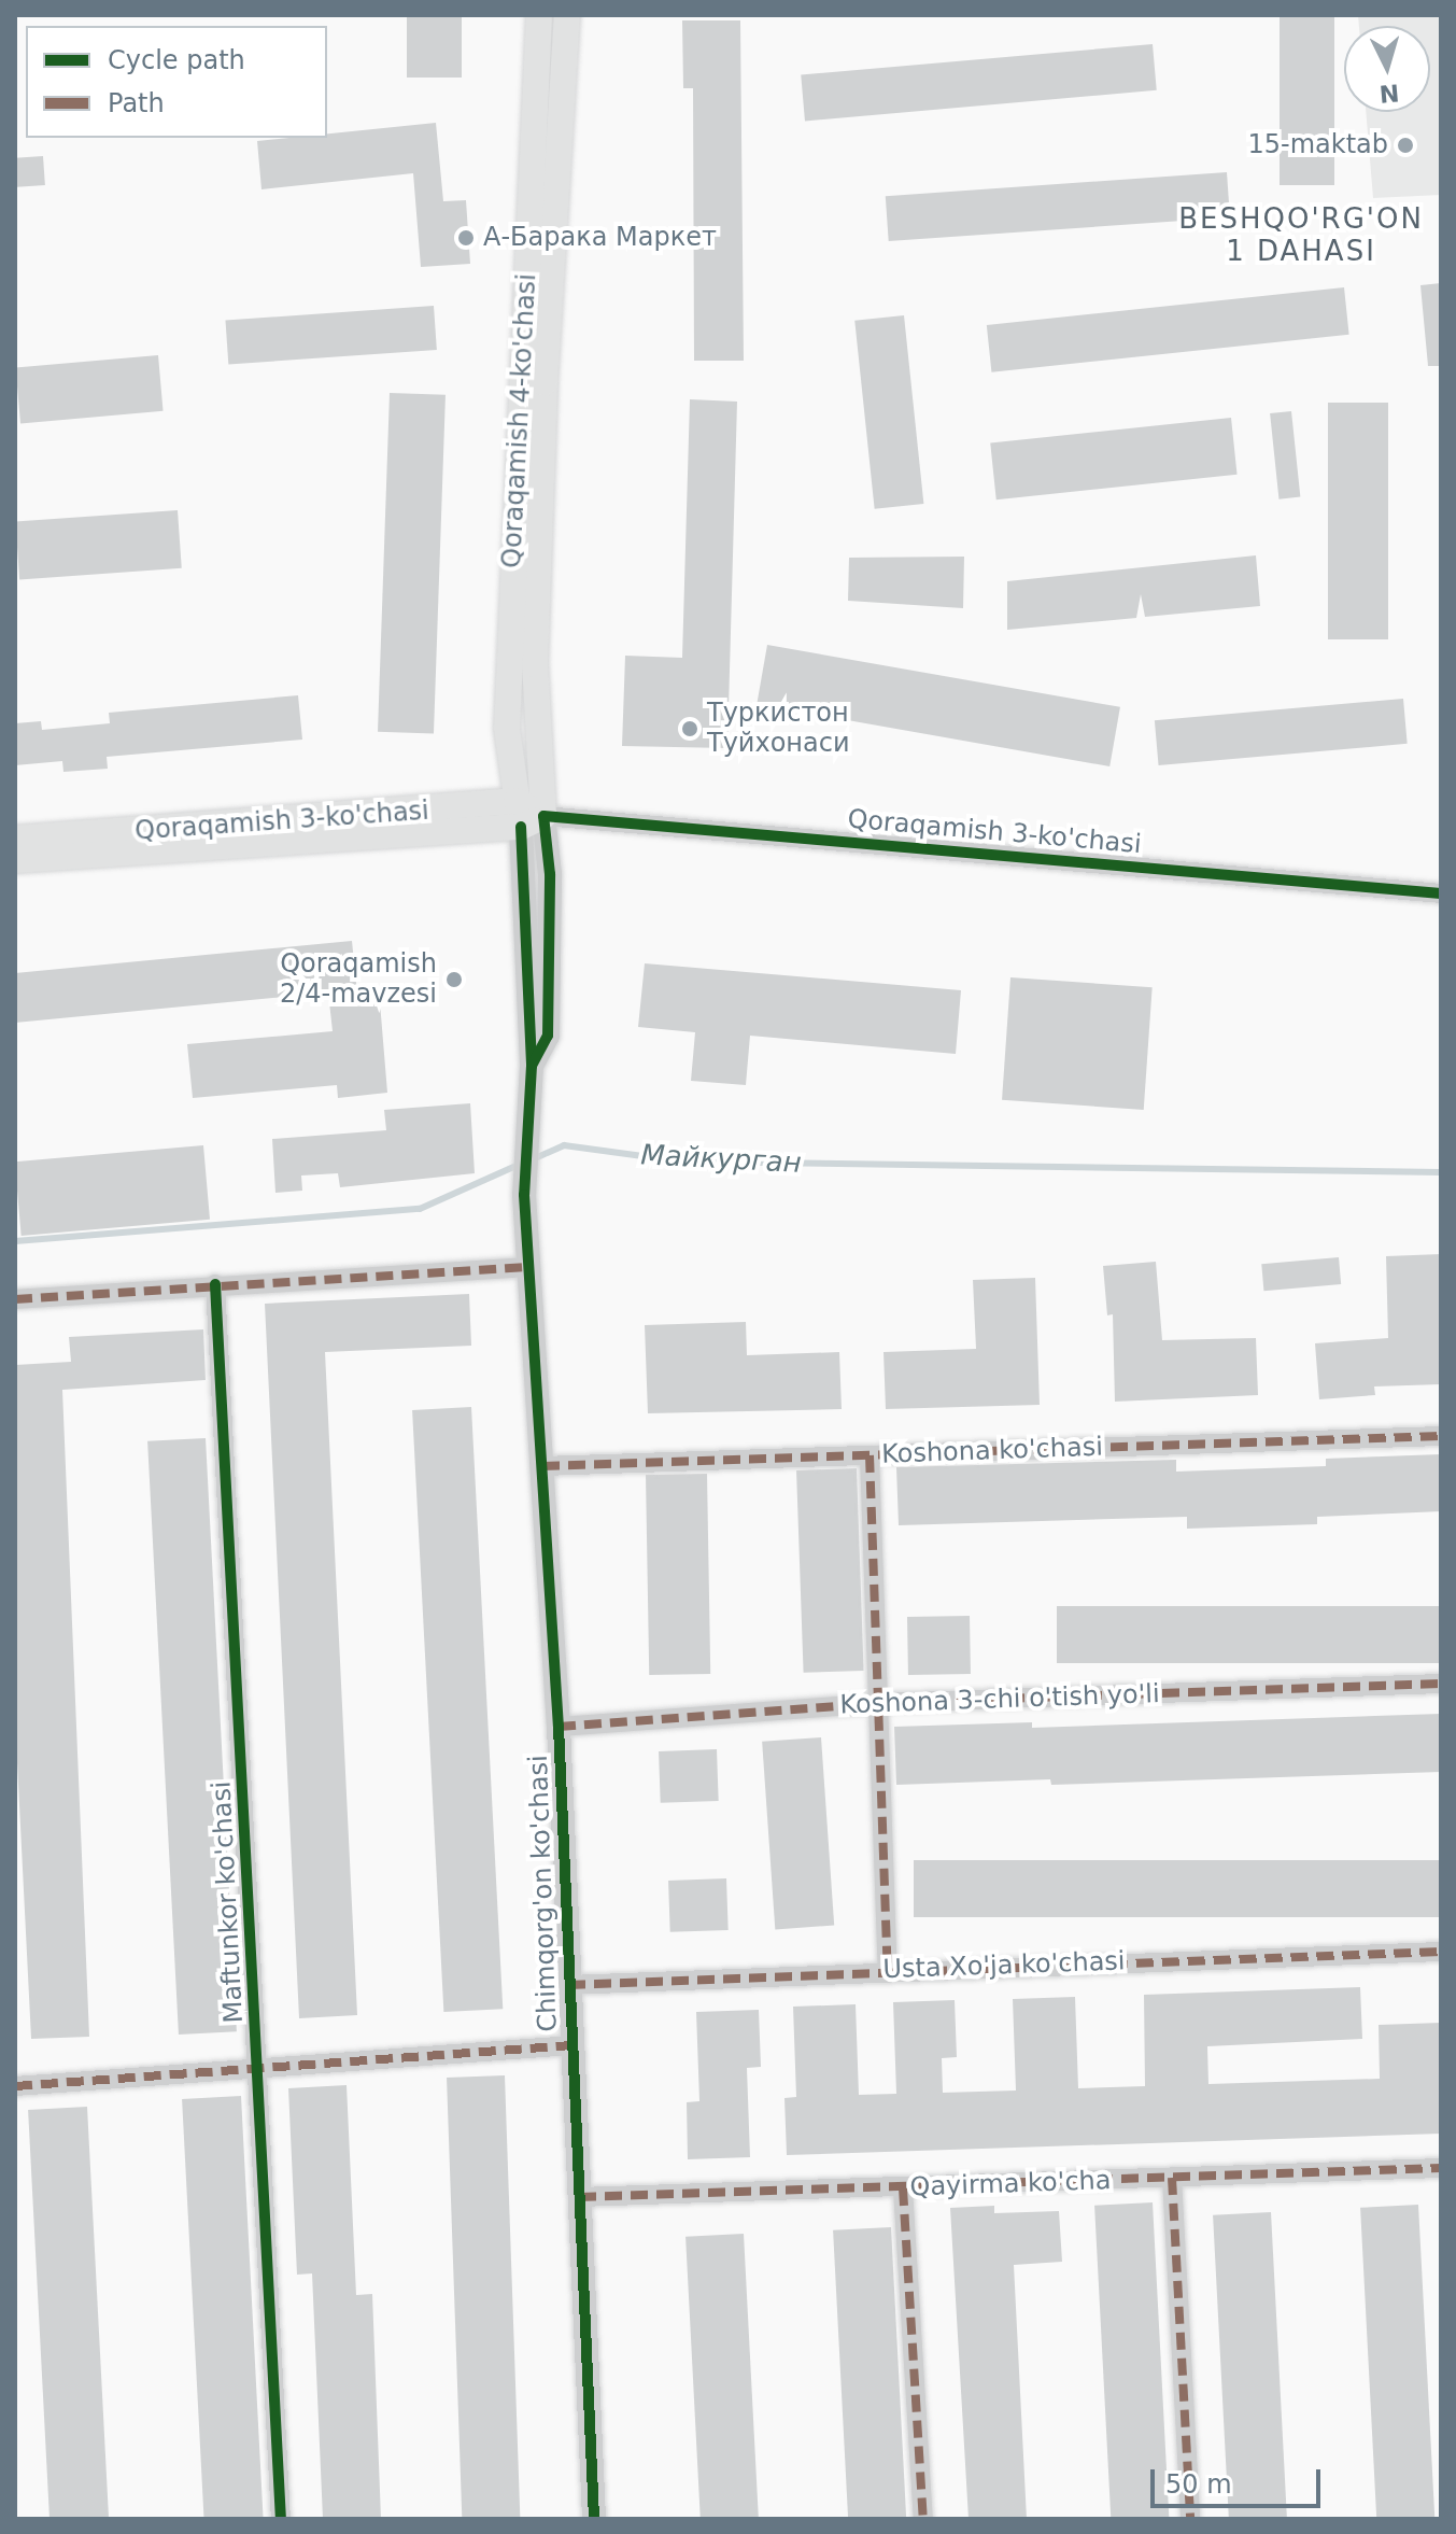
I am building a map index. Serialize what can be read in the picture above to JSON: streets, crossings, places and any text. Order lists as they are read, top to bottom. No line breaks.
{"streets":{"main road":["Qoraqamish 4-ko'chasi","Qoraqamish 3-ko'chasi"],"street":["Koshona ko'chasi","Koshona 3-chi o'tish yo'li","Chimqorg'on ko'chasi","Maftunkor ko'chasi","Usta Xo'ja ko'chasi","Qayirma ko'cha"]},"crossings":[["Qoraqamish 4-ko'chasi","Qoraqamish 3-ko'chasi"],["Qoraqamish 4-ko'chasi","Chimqorg'on ko'chasi"],["Qoraqamish 3-ko'chasi","Chimqorg'on ko'chasi"],["Koshona ko'chasi","Chimqorg'on ko'chasi"],["Koshona 3-chi o'tish yo'li","Chimqorg'on ko'chasi"],["Chimqorg'on ko'chasi","Usta Xo'ja ko'chasi"],["Chimqorg'on ko'chasi","Qayirma ko'cha"]],"districts":["BESHQO'RG'ON 1 DAHASI"],"water":["Майкурган"],"places":["15-maktab","А-Барака Маркет","Туркистон Туйхонаси","Qoraqamish 2/4-mavzesi"],"legend":["Cycle path","Path"],"scale_bar":"50 m","north":"bottom"}
